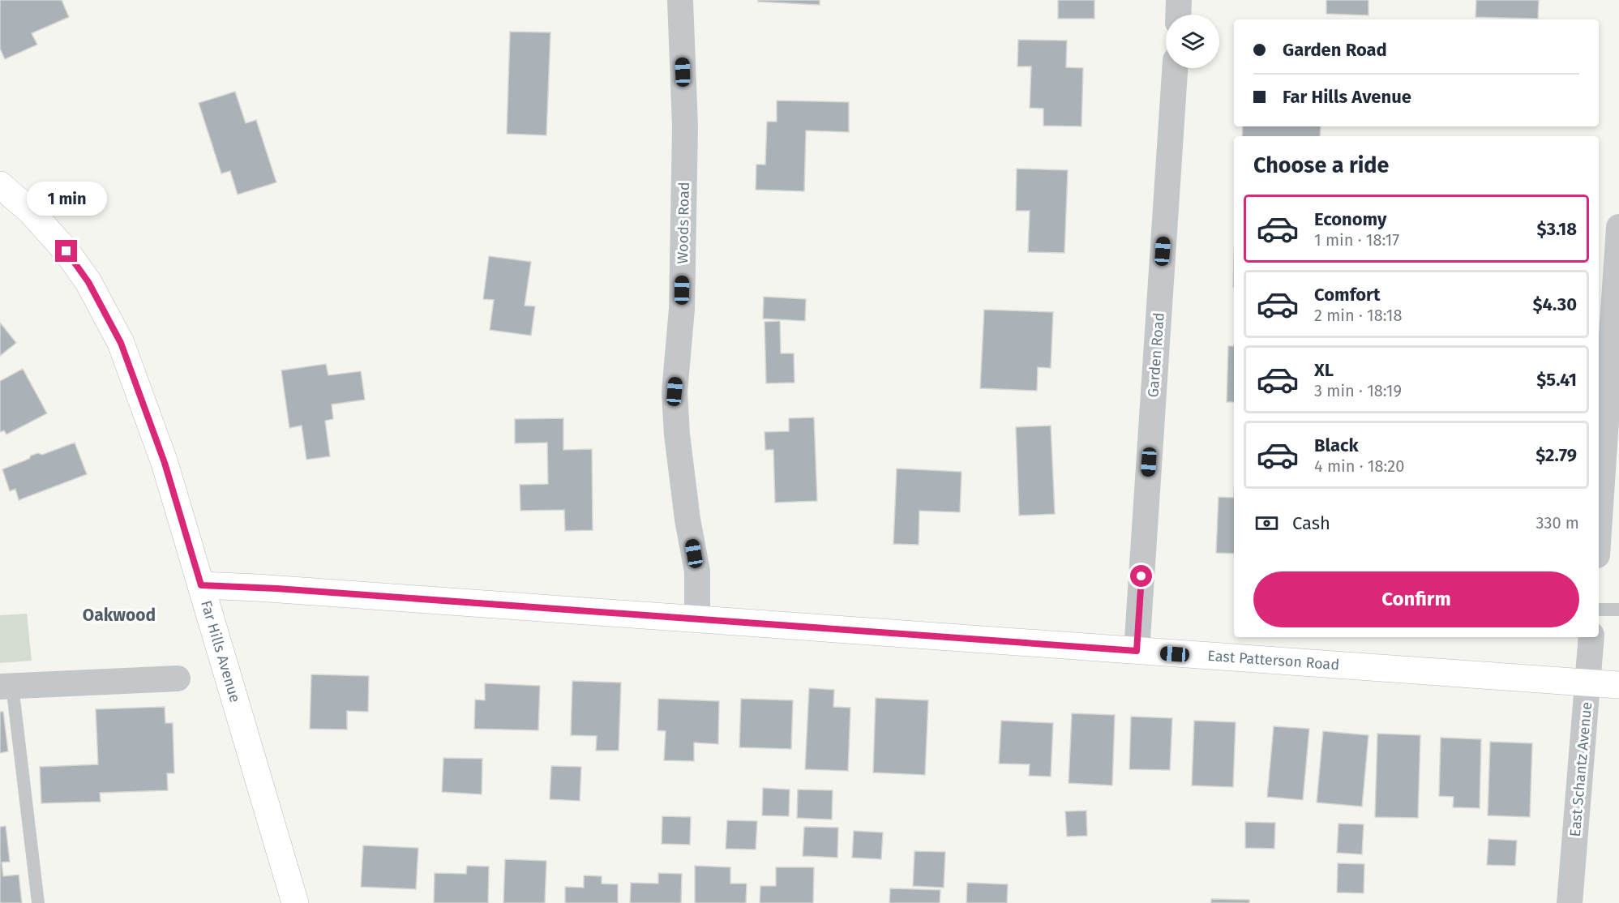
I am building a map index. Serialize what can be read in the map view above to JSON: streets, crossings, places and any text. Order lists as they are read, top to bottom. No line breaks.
{"streets":{"main road":["Far Hills Avenue","East Patterson Road"],"street":["Woods Road","Garden Road","East Schantz Avenue"]},"crossings":[["Woods Road","East Patterson Road"],["Garden Road","East Patterson Road"],["Far Hills Avenue","East Patterson Road"],["East Patterson Road","East Schantz Avenue"]],"districts":["Oakwood"],"page":{"banner":["Garden Road","Far Hills Avenue"],"heading":"Choose a ride","bubble":"1 min","list":[{"name":"Economy","note":"1 min · 18:17","value":"$3.18"},{"name":"Comfort","note":"2 min · 18:18","value":"$4.30"},{"name":"XL","note":"3 min · 18:19","value":"$5.41"},{"name":"Black","note":"4 min · 18:20","value":"$2.79"}],"pay":["Cash","330 m"],"buttons":"Confirm"}}
